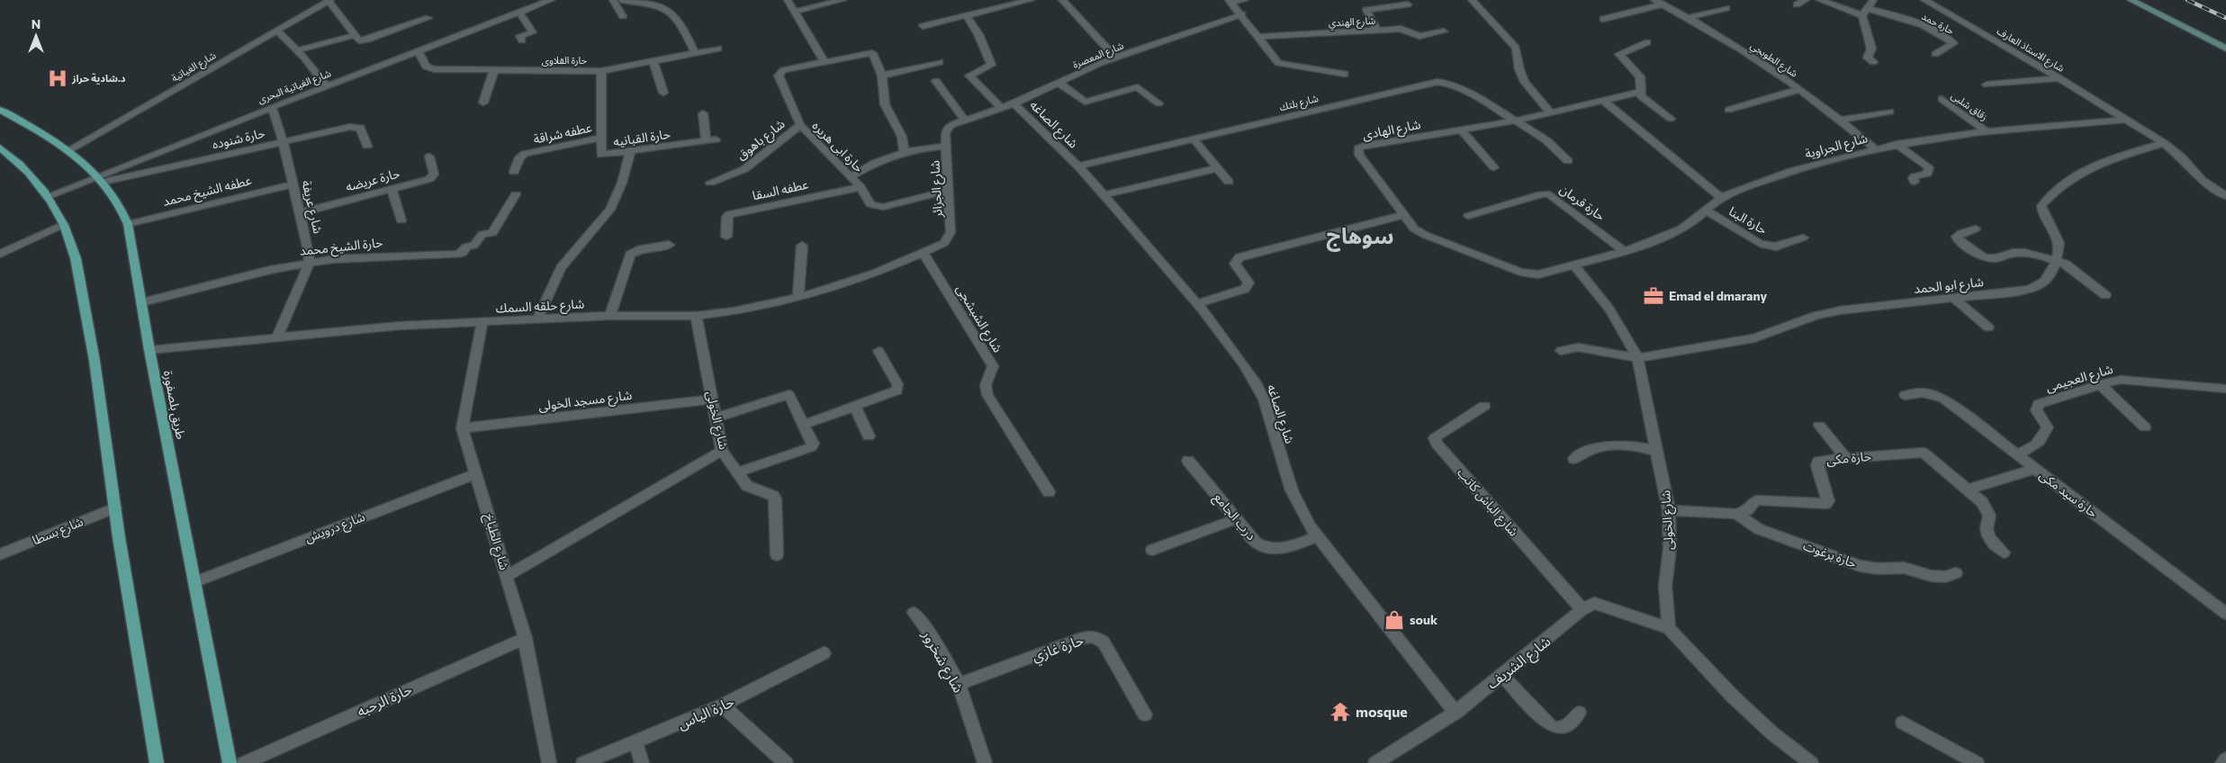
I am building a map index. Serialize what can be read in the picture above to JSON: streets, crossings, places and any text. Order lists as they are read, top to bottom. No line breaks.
{"streets":{"main road":["طريق بلصفورة"],"street":["شارع الهندي","حارة حمد","شارع الاستاذ العارف","شارع المعصرة","شارع الطوبجي","حارة القلاوى","شارع الغياتية","شارع الغياتية البحرى","شارع بلتك","زقاق شلبى","شارع الصاغه","شارع الهادى","عطفه شراقة","حارة القبانيه","حارة شنوده","شارع باهوق","شارع الجراوية","حارة ابى هريره","حارة عريضه","شارع الجزائر","عطفه السقا","عطفه الشيخ محمد","حارة قرمان","شارع عريفة","حارة البنا","حارة الشيخ محمد","شارع ابو الحمد","شارع حلقه السمك","شارع الشبشجى","شارع العجيمى","شارع مسجد الخولى","شارع الخولى","حارة مكى","حارة سيد مكى","شارع الباش كاتب","درب الجامع","شارع درويش","شارع بسطا","شارع الطباخ","حارة برغوت","حارة غازي","شارع شخرور","شارع الشريف","حارة الرحبه","حارة الياس"]},"crossings":[["شارع الاستاذ العارف","شارع الجراوية"],["شارع الاستاذ العارف","شارع ابو الحمد"],["شارع المعصرة","شارع الصاغه"],["شارع المعصرة","شارع الجزائر"],["شارع الطوبجي","شارع الجراوية"],["حارة القلاوى","شارع الغياتية البحرى"],["حارة القلاوى","حارة القبانيه"],["شارع الغياتية","طريق بلصفورة"],["شارع الغياتية البحرى","حارة شنوده"],["شارع الغياتية البحرى","شارع عريفة"],["شارع الغياتية البحرى","طريق بلصفورة"],["شارع بلتك","شارع الصاغه"],["شارع بلتك","شارع الهادى"],["زقاق شلبى","شارع الجراوية"],["شارع الصاغه","درب الجامع"],["شارع الصاغه","شارع الشريف"],["شارع الهادى","شارع الجراوية"],["شارع الهادى","شارع الخولى"],["عطفه شراقة","حارة القبانيه"],["حارة شنوده","شارع عريفة"],["حارة شنوده","طريق بلصفورة"],["شارع باهوق","حارة ابى هريره"],["شارع الجراوية","حارة قرمان"],["شارع الجراوية","حارة البنا"],["شارع الجراوية","شارع الخولى"],["حارة ابى هريره","شارع الجزائر"],["حارة ابى هريره","عطفه السقا"],["حارة عريضه","شارع عريفة"],["شارع الجزائر","شارع حلقه السمك"],["شارع الجزائر","شارع الشبشجى"],["عطفه الشيخ محمد","شارع عريفة"],["عطفه الشيخ محمد","طريق بلصفورة"],["شارع عريفة","حارة الشيخ محمد"],["حارة الشيخ محمد","طريق بلصفورة"],["شارع ابو الحمد","شارع الخولى"],["شارع حلقه السمك","شارع الشبشجى"],["شارع حلقه السمك","طريق بلصفورة"],["شارع حلقه السمك","شارع الخولى"],["شارع حلقه السمك","شارع الطباخ"],["شارع العجيمى","حارة سيد مكى"],["شارع مسجد الخولى","شارع الخولى"],["شارع مسجد الخولى","شارع الطباخ"],["طريق بلصفورة","شارع درويش"],["شارع الخولى","شارع الشريف"],["حارة مكى","حارة برغوت"],["شارع الباش كاتب","شارع الشريف"],["شارع درويش","شارع الطباخ"],["شارع الطباخ","حارة الرحبه"],["حارة غازي","شارع شخرور"]],"districts":["سوهاج"],"places":{"hospital":["د.شادية حراز"],"office":["Emad el dmarany"],"shop":["souk"],"temple":["mosque"]},"north":"top"}
